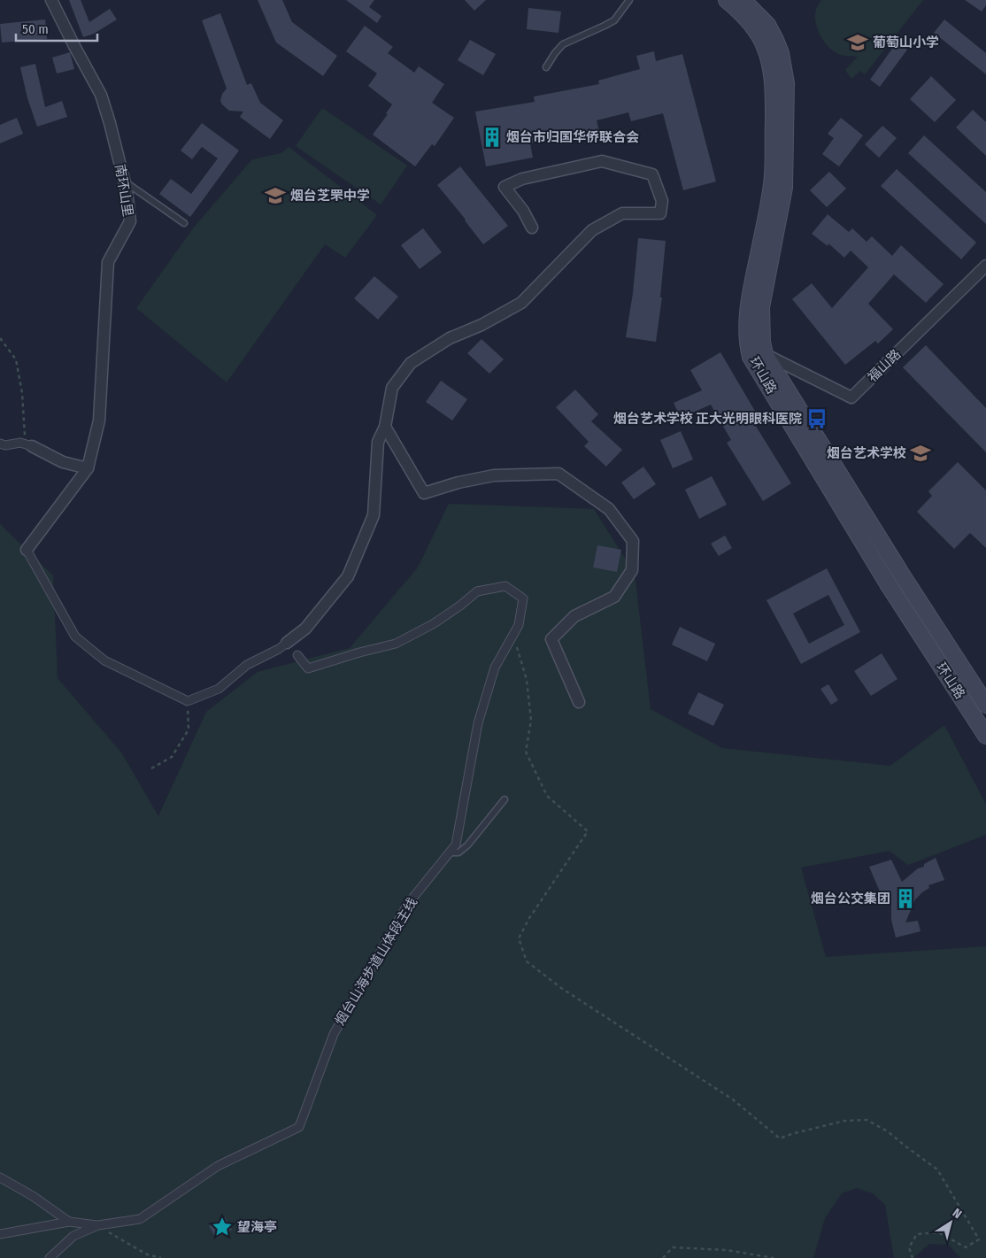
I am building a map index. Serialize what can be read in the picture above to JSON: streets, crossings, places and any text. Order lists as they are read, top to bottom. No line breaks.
{"streets":{"main road":["环山路"],"street":["南环山里","福山路","烟台山海步道山体段主线"]},"crossings":[["福山路","环山路"]],"places":{"school or university":["葡萄山小学","烟台芝罘中学","烟台艺术学校"],"building":["烟台市归国华侨联合会","烟台公交集团"],"bus stop":["烟台艺术学校 正大光明眼科医院"],"place":["望海亭"]},"scale_bar":"50 m","north":"top right"}
